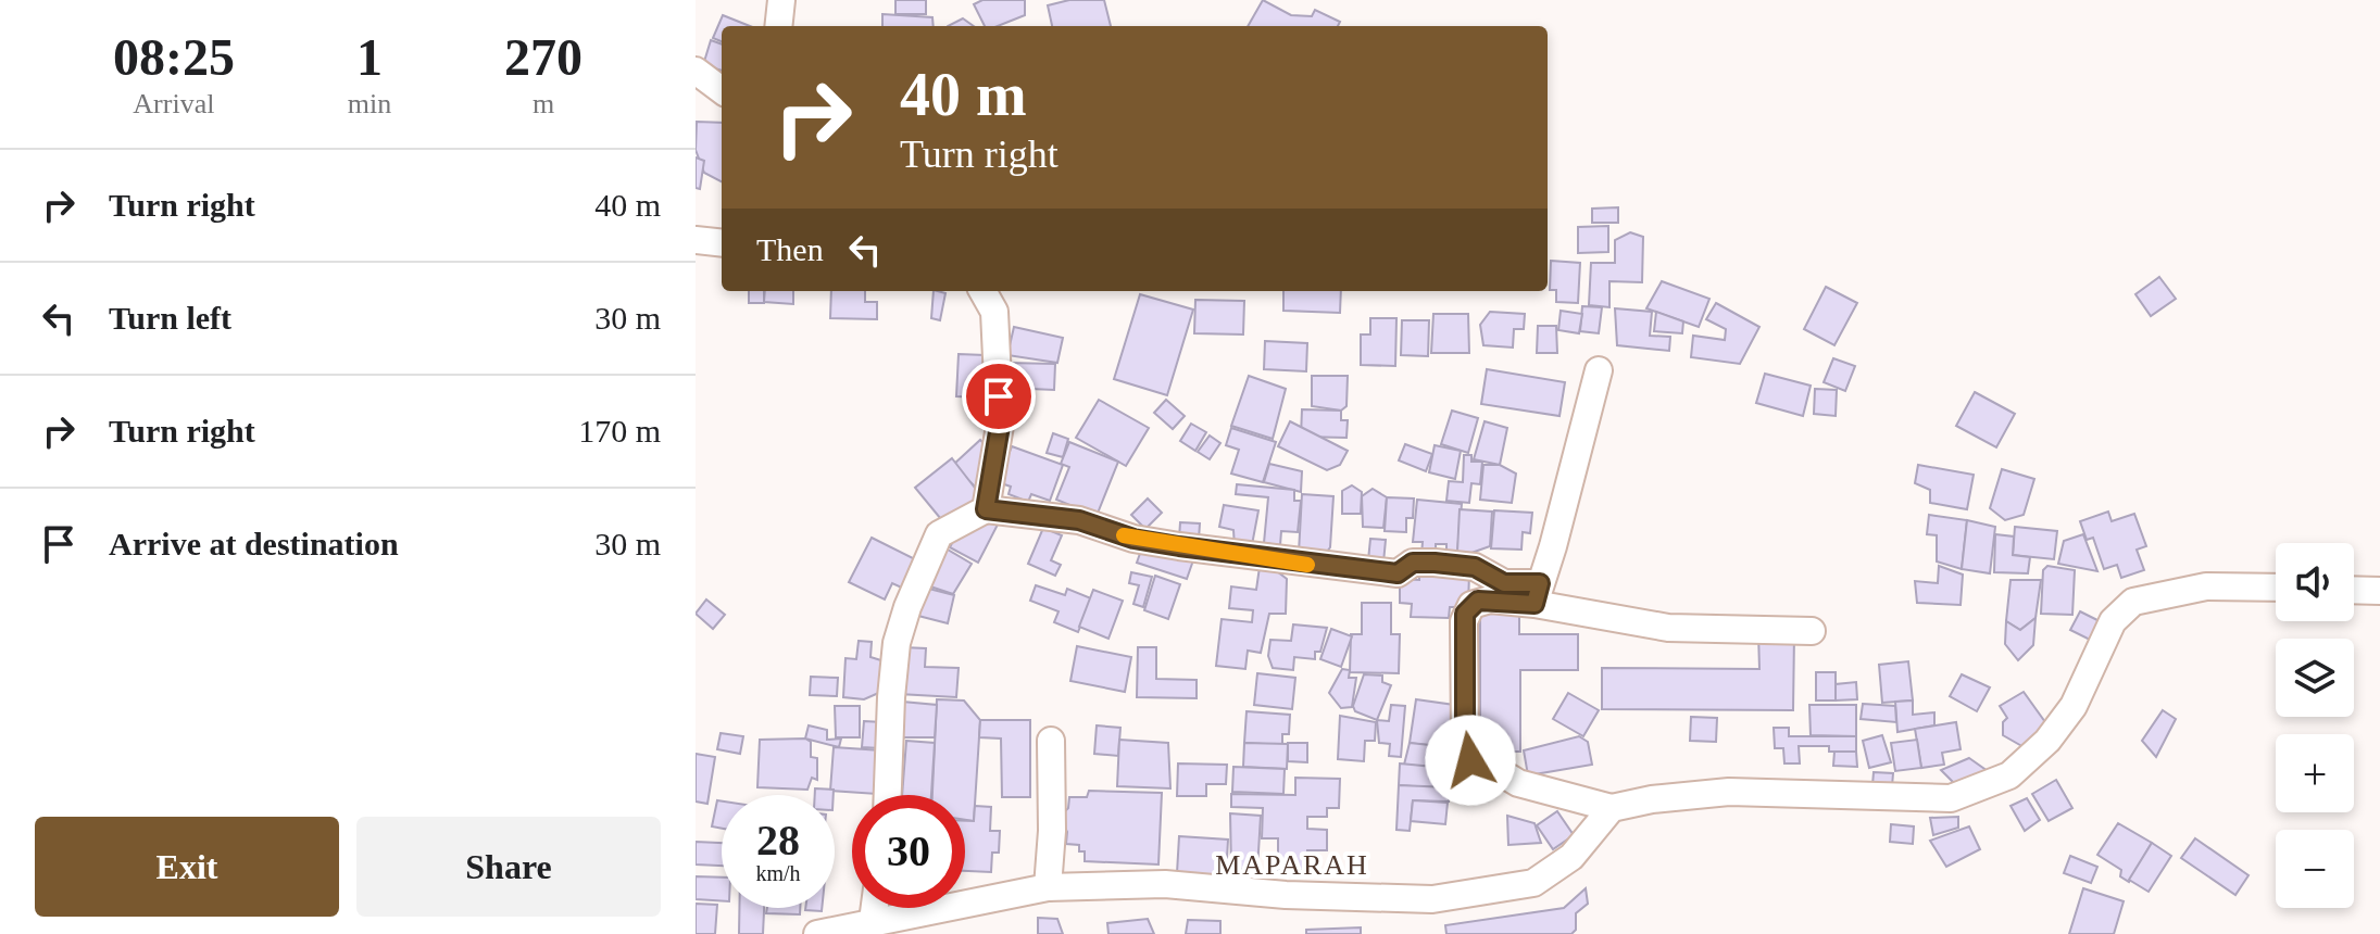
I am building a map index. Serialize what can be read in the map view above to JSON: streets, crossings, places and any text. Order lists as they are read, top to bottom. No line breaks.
{"districts":["MAPARAH"],"page":{"eta":["08:25","Arrival","1","min","270","m"],"turn":["40 m","Turn right"],"list":[{"name":"Turn right","value":"40 m"},{"name":"Turn left","value":"30 m"},{"name":"Turn right","value":"170 m"},{"name":"Arrive at destination","value":"30 m"}],"then":"Then","map_buttons":["+","−"],"speed":"28 km/h","limit":"30","buttons":["Exit","Share"]}}
